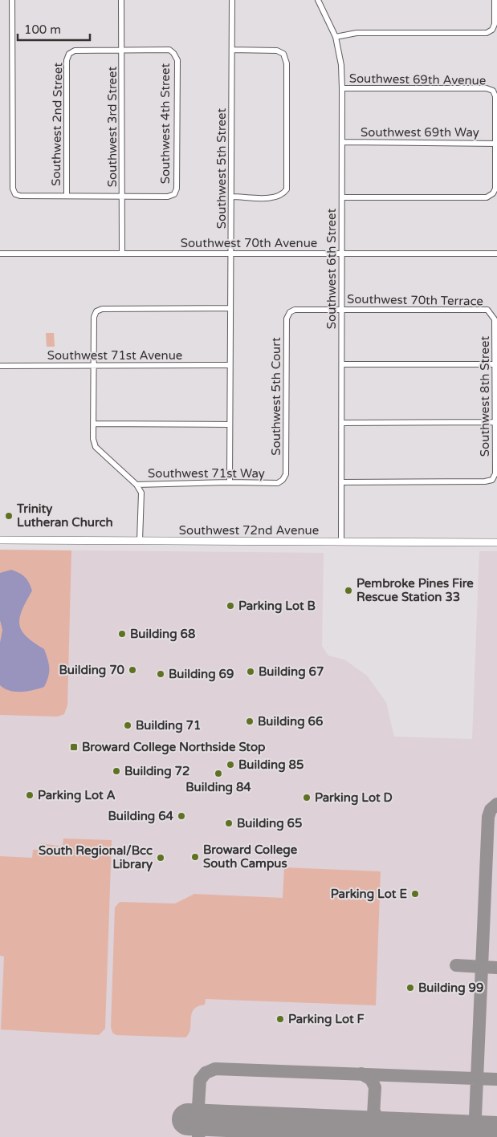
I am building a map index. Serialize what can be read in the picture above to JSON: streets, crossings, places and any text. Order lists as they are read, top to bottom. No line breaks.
{"streets":{"street":["Southwest 69th Avenue","Southwest 4th Street","Southwest 2nd Street","Southwest 3rd Street","Southwest 69th Way","Southwest 5th Street","Southwest 70th Avenue","Southwest 6th Street","Southwest 70th Terrace","Southwest 71st Avenue","Southwest 5th Court","Southwest 8th Street","Southwest 71st Way","Southwest 72nd Avenue"]},"crossings":[["Southwest 69th Avenue","Southwest 69th Way"],["Southwest 69th Avenue","Southwest 6th Street"],["Southwest 4th Street","Southwest 2nd Street"],["Southwest 4th Street","Southwest 3rd Street"],["Southwest 2nd Street","Southwest 3rd Street"],["Southwest 3rd Street","Southwest 70th Avenue"],["Southwest 69th Way","Southwest 6th Street"],["Southwest 5th Street","Southwest 70th Avenue"],["Southwest 5th Street","Southwest 71st Avenue"],["Southwest 5th Street","Southwest 71st Way"],["Southwest 70th Avenue","Southwest 6th Street"],["Southwest 6th Street","Southwest 70th Terrace"],["Southwest 6th Street","Southwest 8th Street"],["Southwest 6th Street","Southwest 72nd Avenue"],["Southwest 70th Terrace","Southwest 5th Court"],["Southwest 70th Terrace","Southwest 8th Street"],["Southwest 71st Avenue","Southwest 71st Way"],["Southwest 5th Court","Southwest 71st Way"]],"places":{"other":["Trinity Lutheran Church","Pembroke Pines Fire Rescue Station 33","Parking Lot B","Building 68","Building 70","Building 67","Building 69","Building 66","Building 71","Building 85","Building 72","Building 84","Parking Lot A","Parking Lot D","Building 64","Building 65","Broward College South Campus","South Regional/Bcc Library","Parking Lot E","Building 99","Parking Lot F"],"transit":["Broward College Northside Stop"]},"scale_bar":"100 m"}
